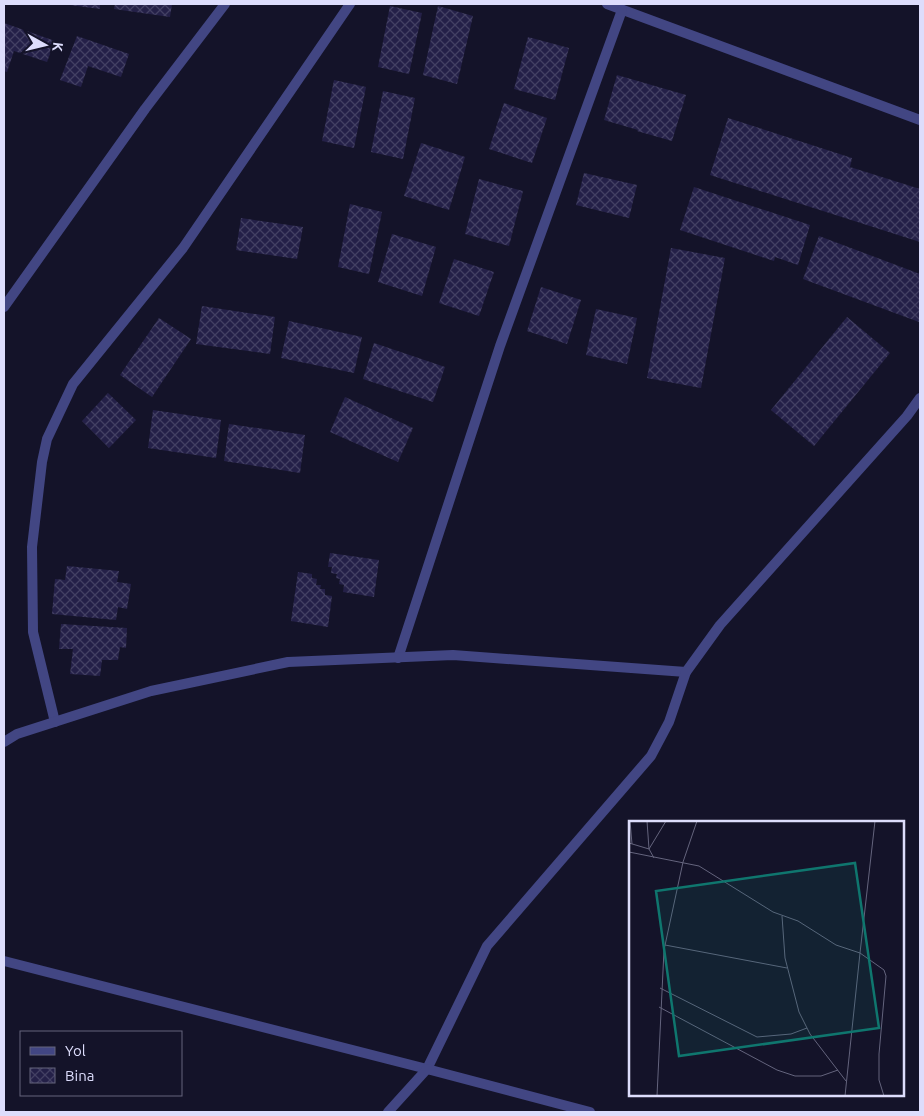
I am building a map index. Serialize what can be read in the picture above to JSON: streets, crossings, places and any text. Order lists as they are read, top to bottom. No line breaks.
{"legend":["Yol","Bina"],"north":"right"}
